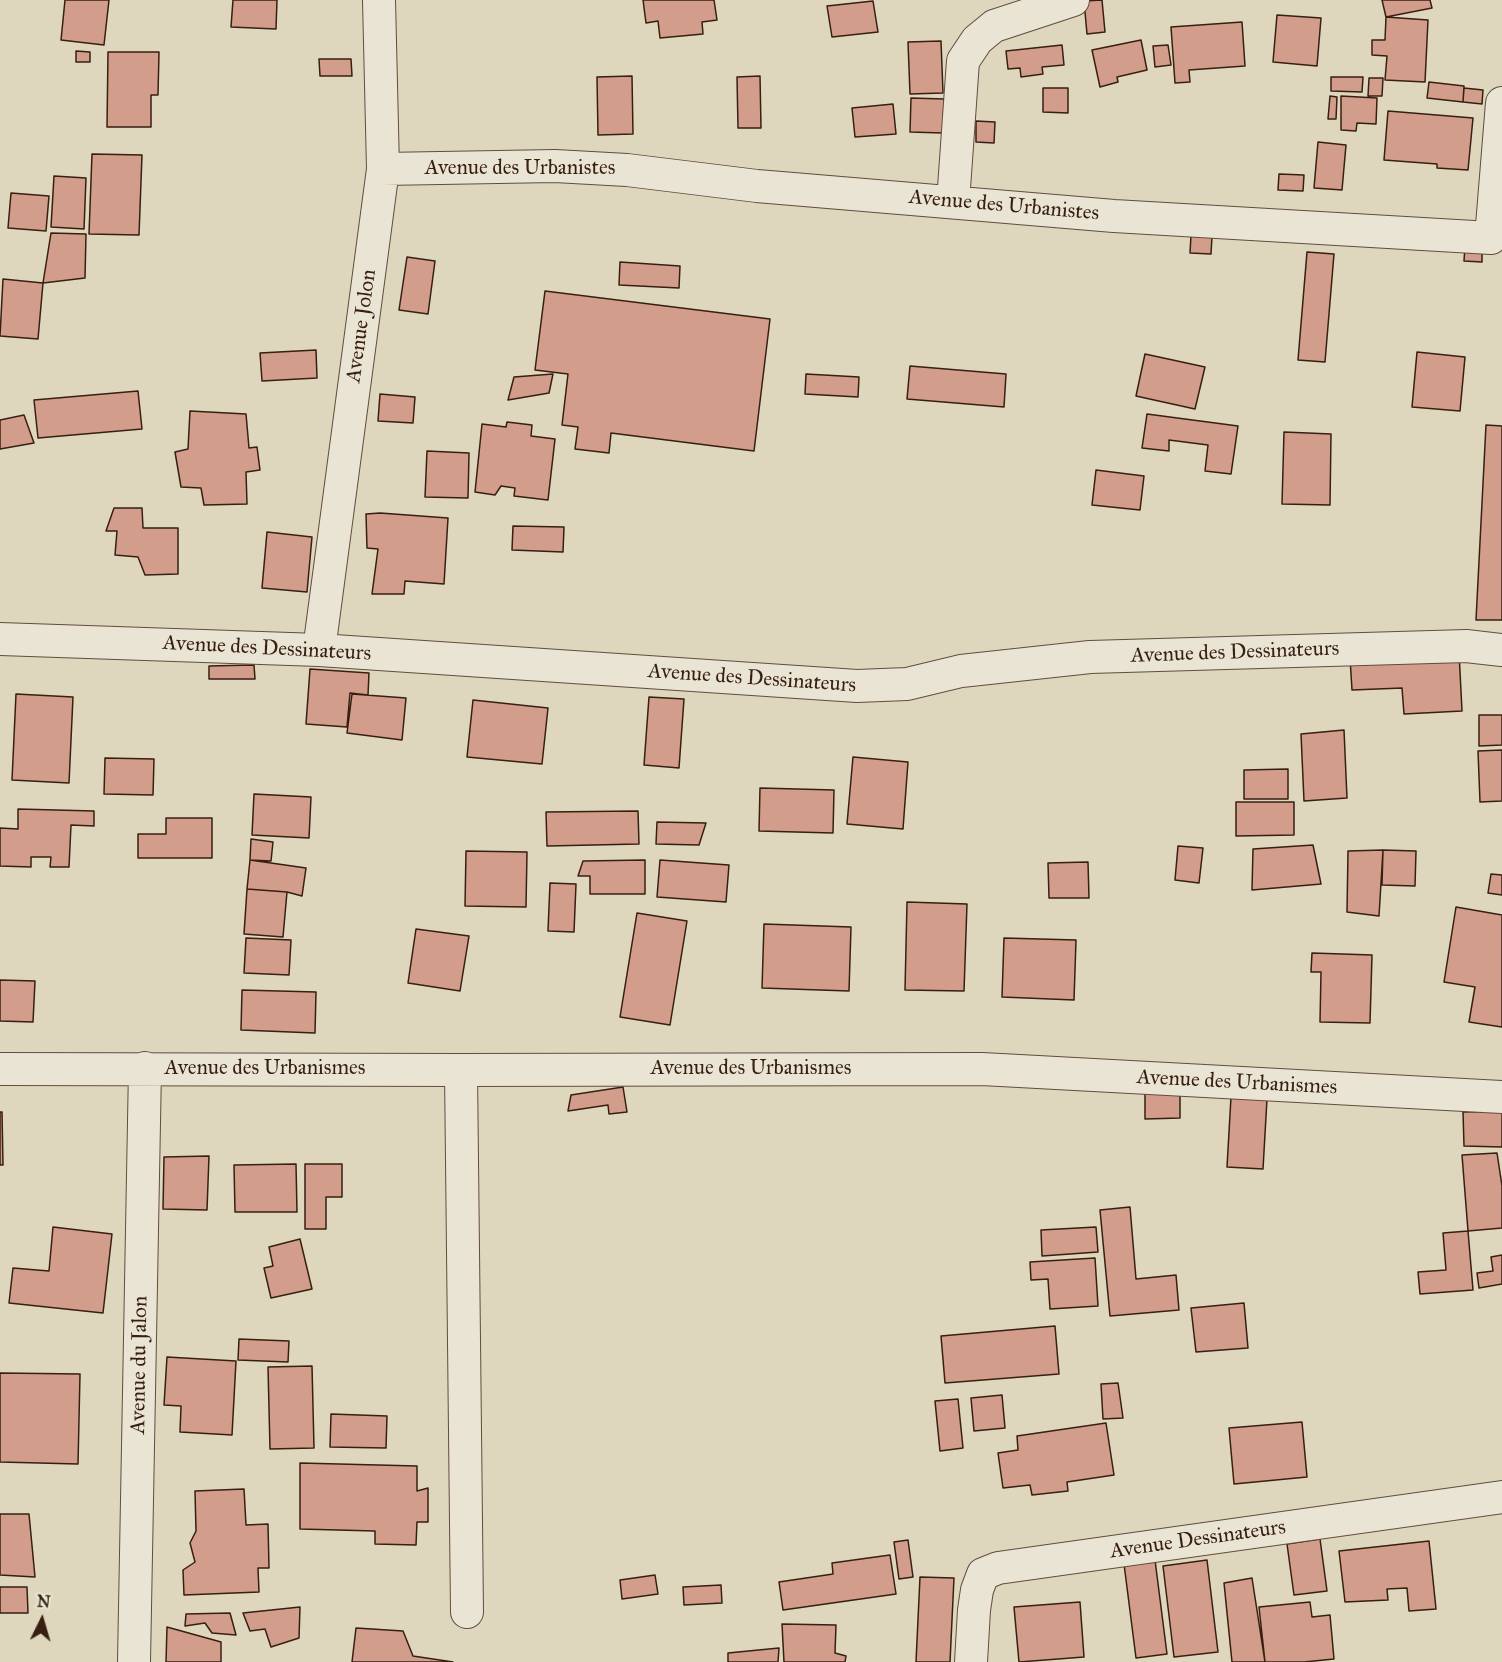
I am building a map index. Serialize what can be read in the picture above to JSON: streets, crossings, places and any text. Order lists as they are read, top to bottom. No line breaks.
{"streets":{"street":["Avenue des Urbanistes","Avenue Jolon","Avenue des Dessinateurs","Avenue des Urbanismes","Avenue du Jalon","Avenue Dessinateurs"]},"crossings":[["Avenue des Urbanistes","Avenue Jolon"],["Avenue Jolon","Avenue des Dessinateurs"],["Avenue des Urbanismes","Avenue du Jalon"]],"north":"top"}
